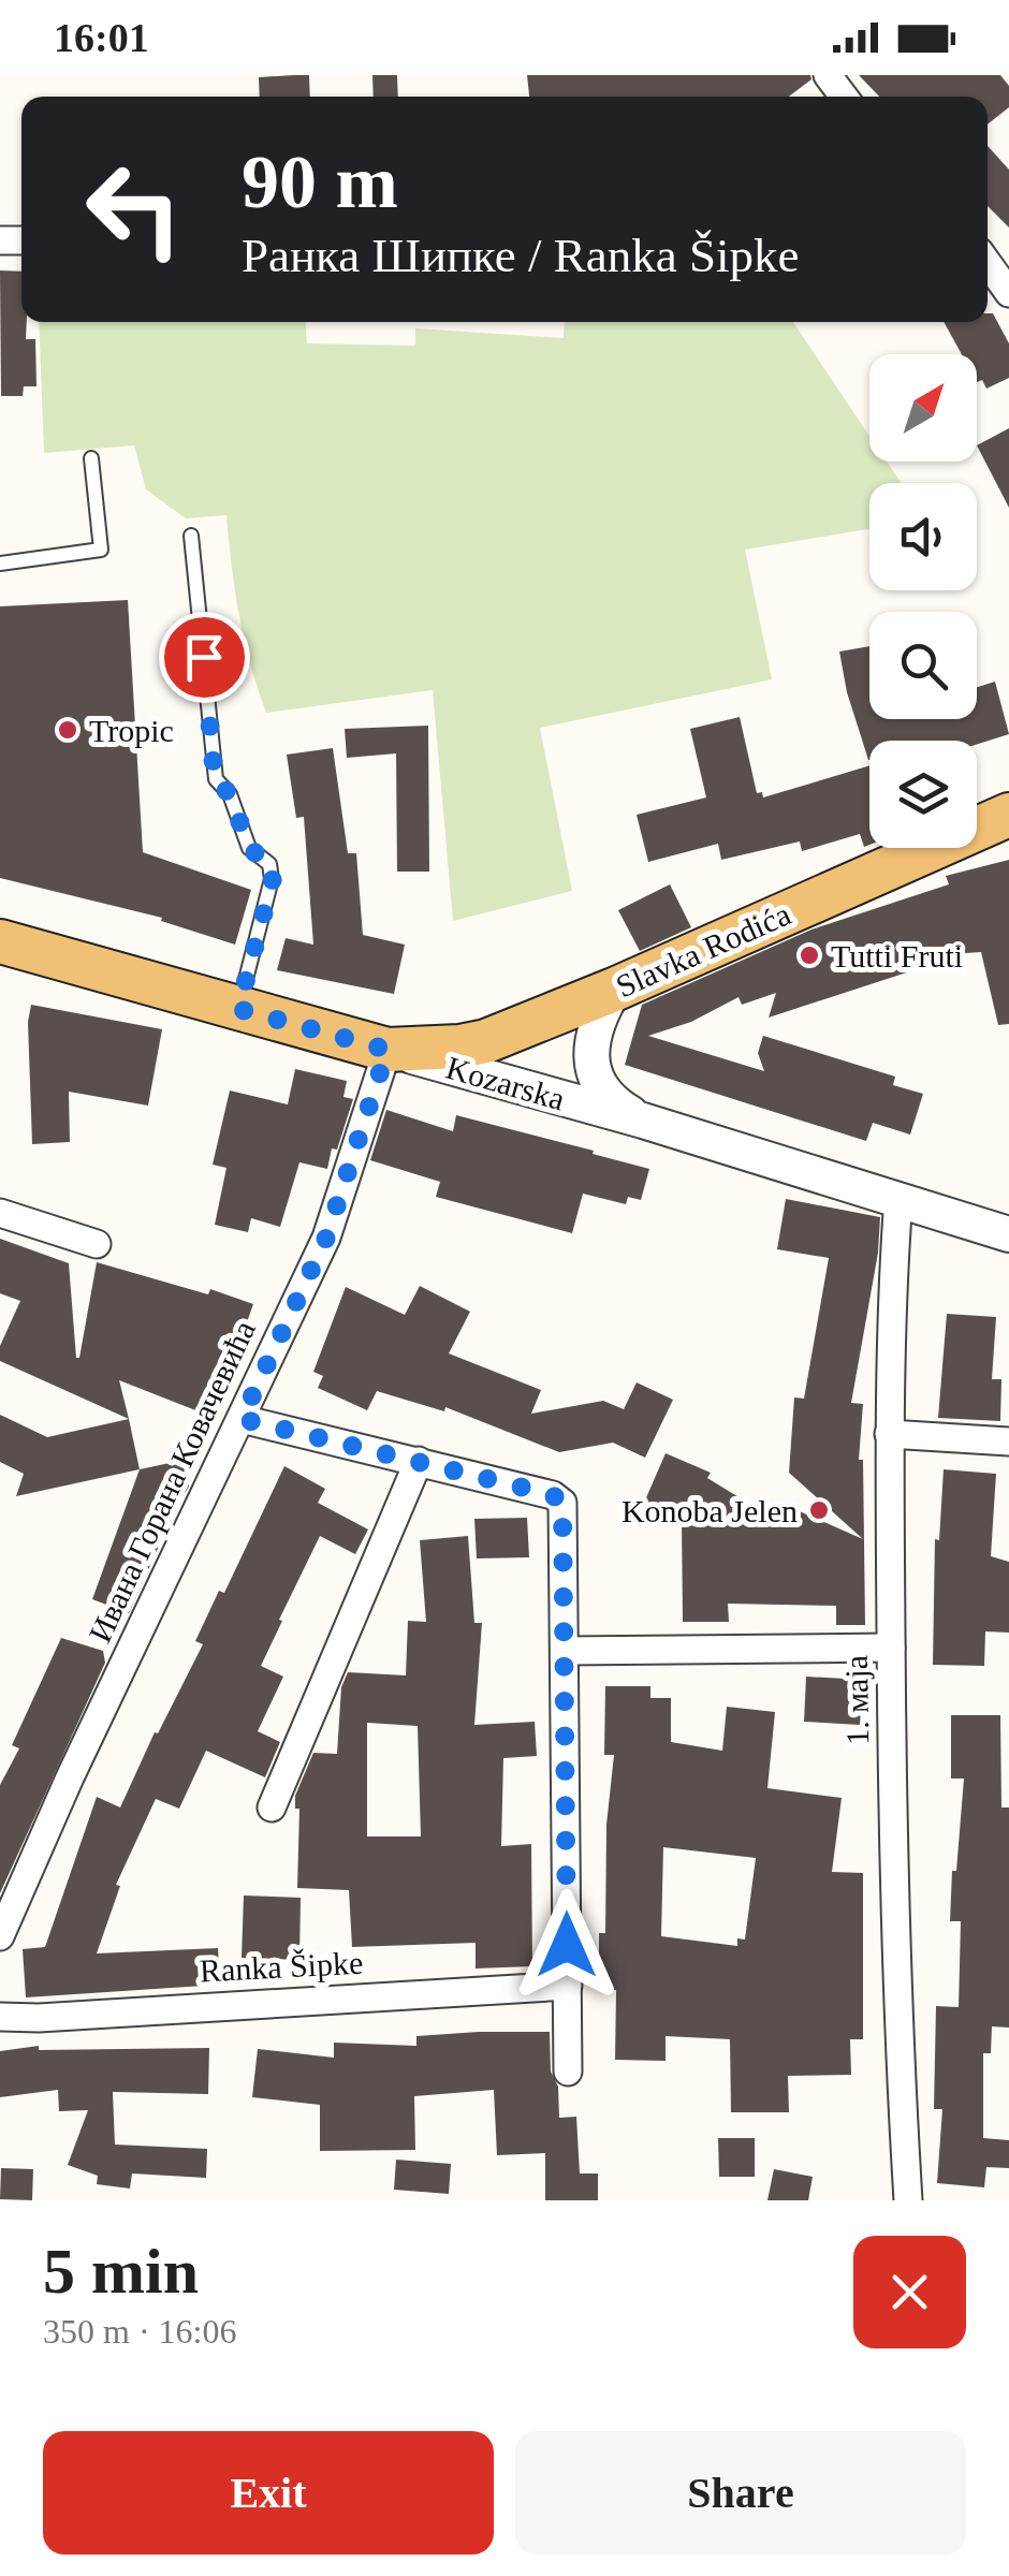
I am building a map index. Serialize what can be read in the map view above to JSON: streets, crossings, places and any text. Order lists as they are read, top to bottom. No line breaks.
{"streets":{"main road":["Slavka Rodića","Kozarska"],"street":["Ивана Горана Ковачевића","1. маја","Ranka Šipke"]},"crossings":[["Slavka Rodića","Kozarska"],["Slavka Rodića","Ивана Горана Ковачевића"],["Kozarska","Ивана Горана Ковачевића"],["Kozarska","1. маја"]],"places":["Tropic","Tutti Fruti","Konoba Jelen"],"north":"top right","page":{"status":"16:01","turn":["90 m","Ранка Шипке / Ranka Šipke"],"heading":["5 min","350 m · 16:06"],"buttons":["Exit","Share"]}}
